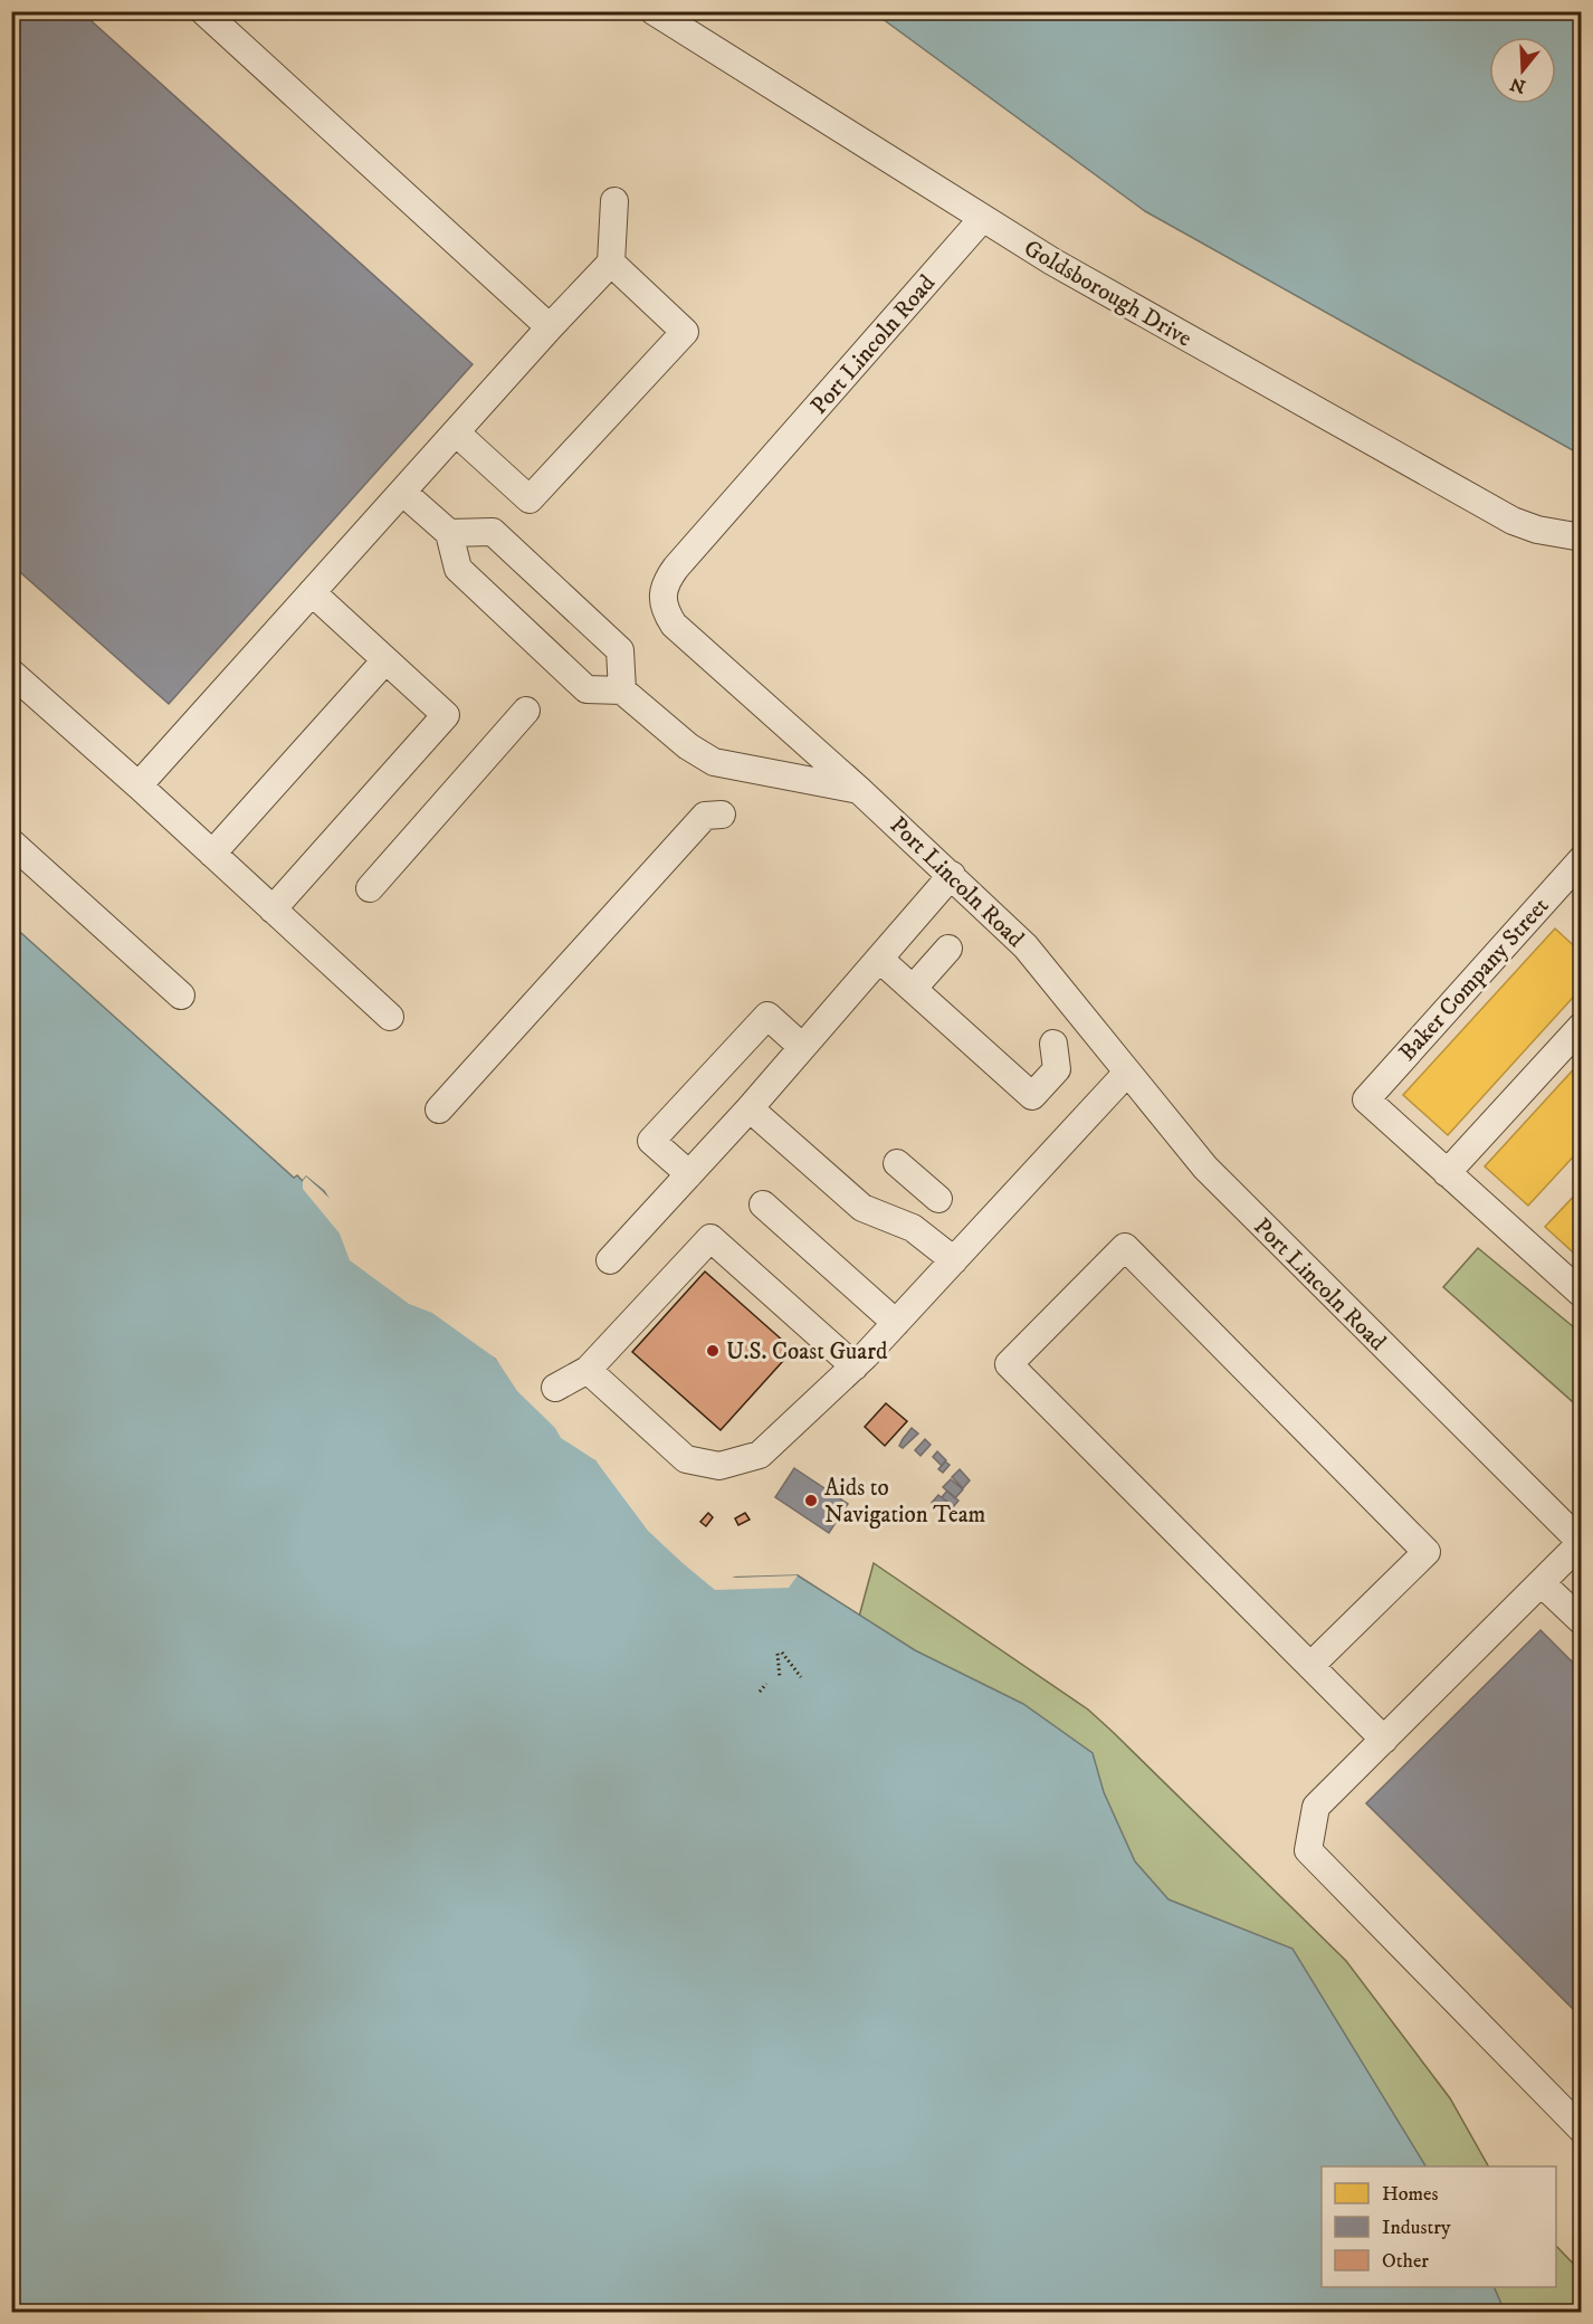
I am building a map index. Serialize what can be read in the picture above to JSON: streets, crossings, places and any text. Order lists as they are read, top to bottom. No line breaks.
{"streets":{"street":["Goldsborough Drive","Port Lincoln Road","Baker Company Street"]},"crossings":[["Goldsborough Drive","Port Lincoln Road"]],"places":["U.S. Coast Guard","Aids to Navigation Team"],"legend":["Homes","Industry","Other"],"north":"bottom"}
